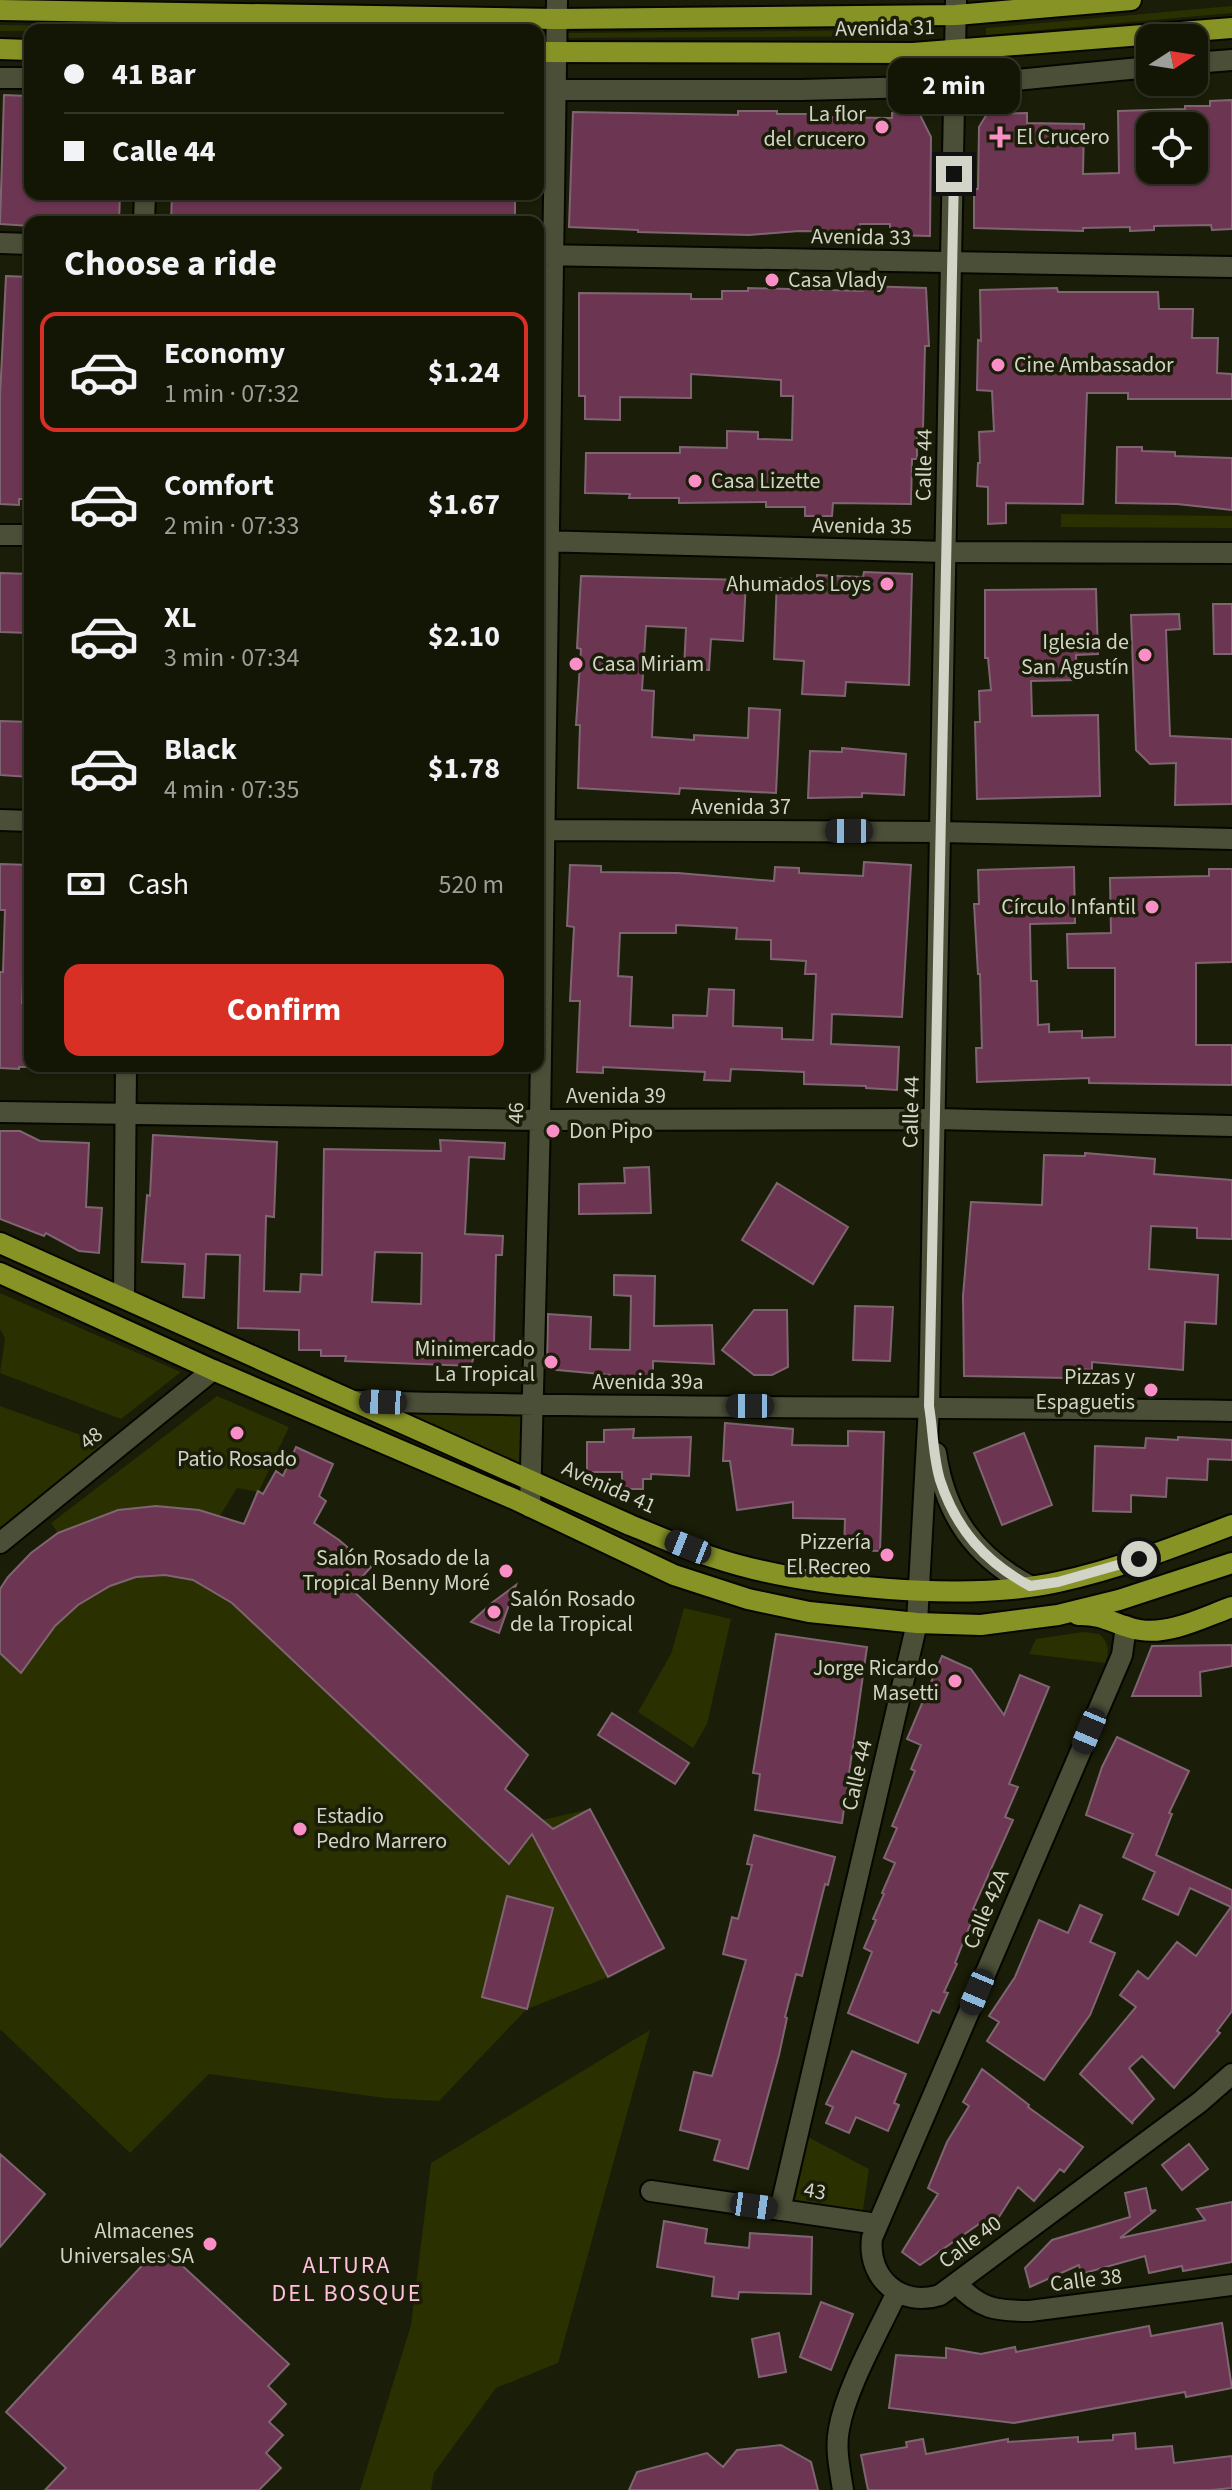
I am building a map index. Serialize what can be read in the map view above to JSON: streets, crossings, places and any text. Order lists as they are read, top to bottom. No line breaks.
{"streets":{"main road":["Avenida 31","Avenida 41"],"street":["Avenida 33","Calle 44","Avenida 35","Avenida 37","Avenida 39","46","Avenida 39a","48","Calle 42A","43","Calle 40","Calle 38"]},"crossings":[["Avenida 31","Calle 44"],["Avenida 31","46"],["Avenida 33","Calle 44"],["Avenida 33","46"],["Calle 44","Avenida 35"],["Calle 44","Avenida 37"],["Calle 44","Avenida 39"],["Calle 44","Avenida 39a"],["Calle 44","Avenida 41"],["Calle 44","43"],["Avenida 39","46"],["46","Avenida 39a"],["46","Avenida 41"],["Avenida 39a","Avenida 41"],["Calle 42A","43"],["Calle 42A","Calle 40"],["Calle 40","Calle 38"]],"districts":["ALTURA DEL BOSQUE"],"places":{"other":["La flor del crucero","Casa Vlady","Cine Ambassador","Casa Lizette","Ahumados Loys","Iglesia de San Agustín","Casa Miriam","Círculo Infantil","Don Pipo","Minimercado La Tropical","Pizzas y Espaguetis","Patio Rosado","Pizzería El Recreo","Salón Rosado de la Tropical Benny Moré","Salón Rosado de la Tropical","Jorge Ricardo Masetti","Estadio Pedro Marrero","Almacenes Universales SA"],"health":["El Crucero"]},"north":"right","page":{"banner":["41 Bar","Calle 44"],"bubble":"2 min","heading":"Choose a ride","list":[{"name":"Economy","note":"1 min · 07:32","value":"$1.24"},{"name":"Comfort","note":"2 min · 07:33","value":"$1.67"},{"name":"XL","note":"3 min · 07:34","value":"$2.10"},{"name":"Black","note":"4 min · 07:35","value":"$1.78"}],"pay":["Cash","520 m"],"buttons":"Confirm"}}
